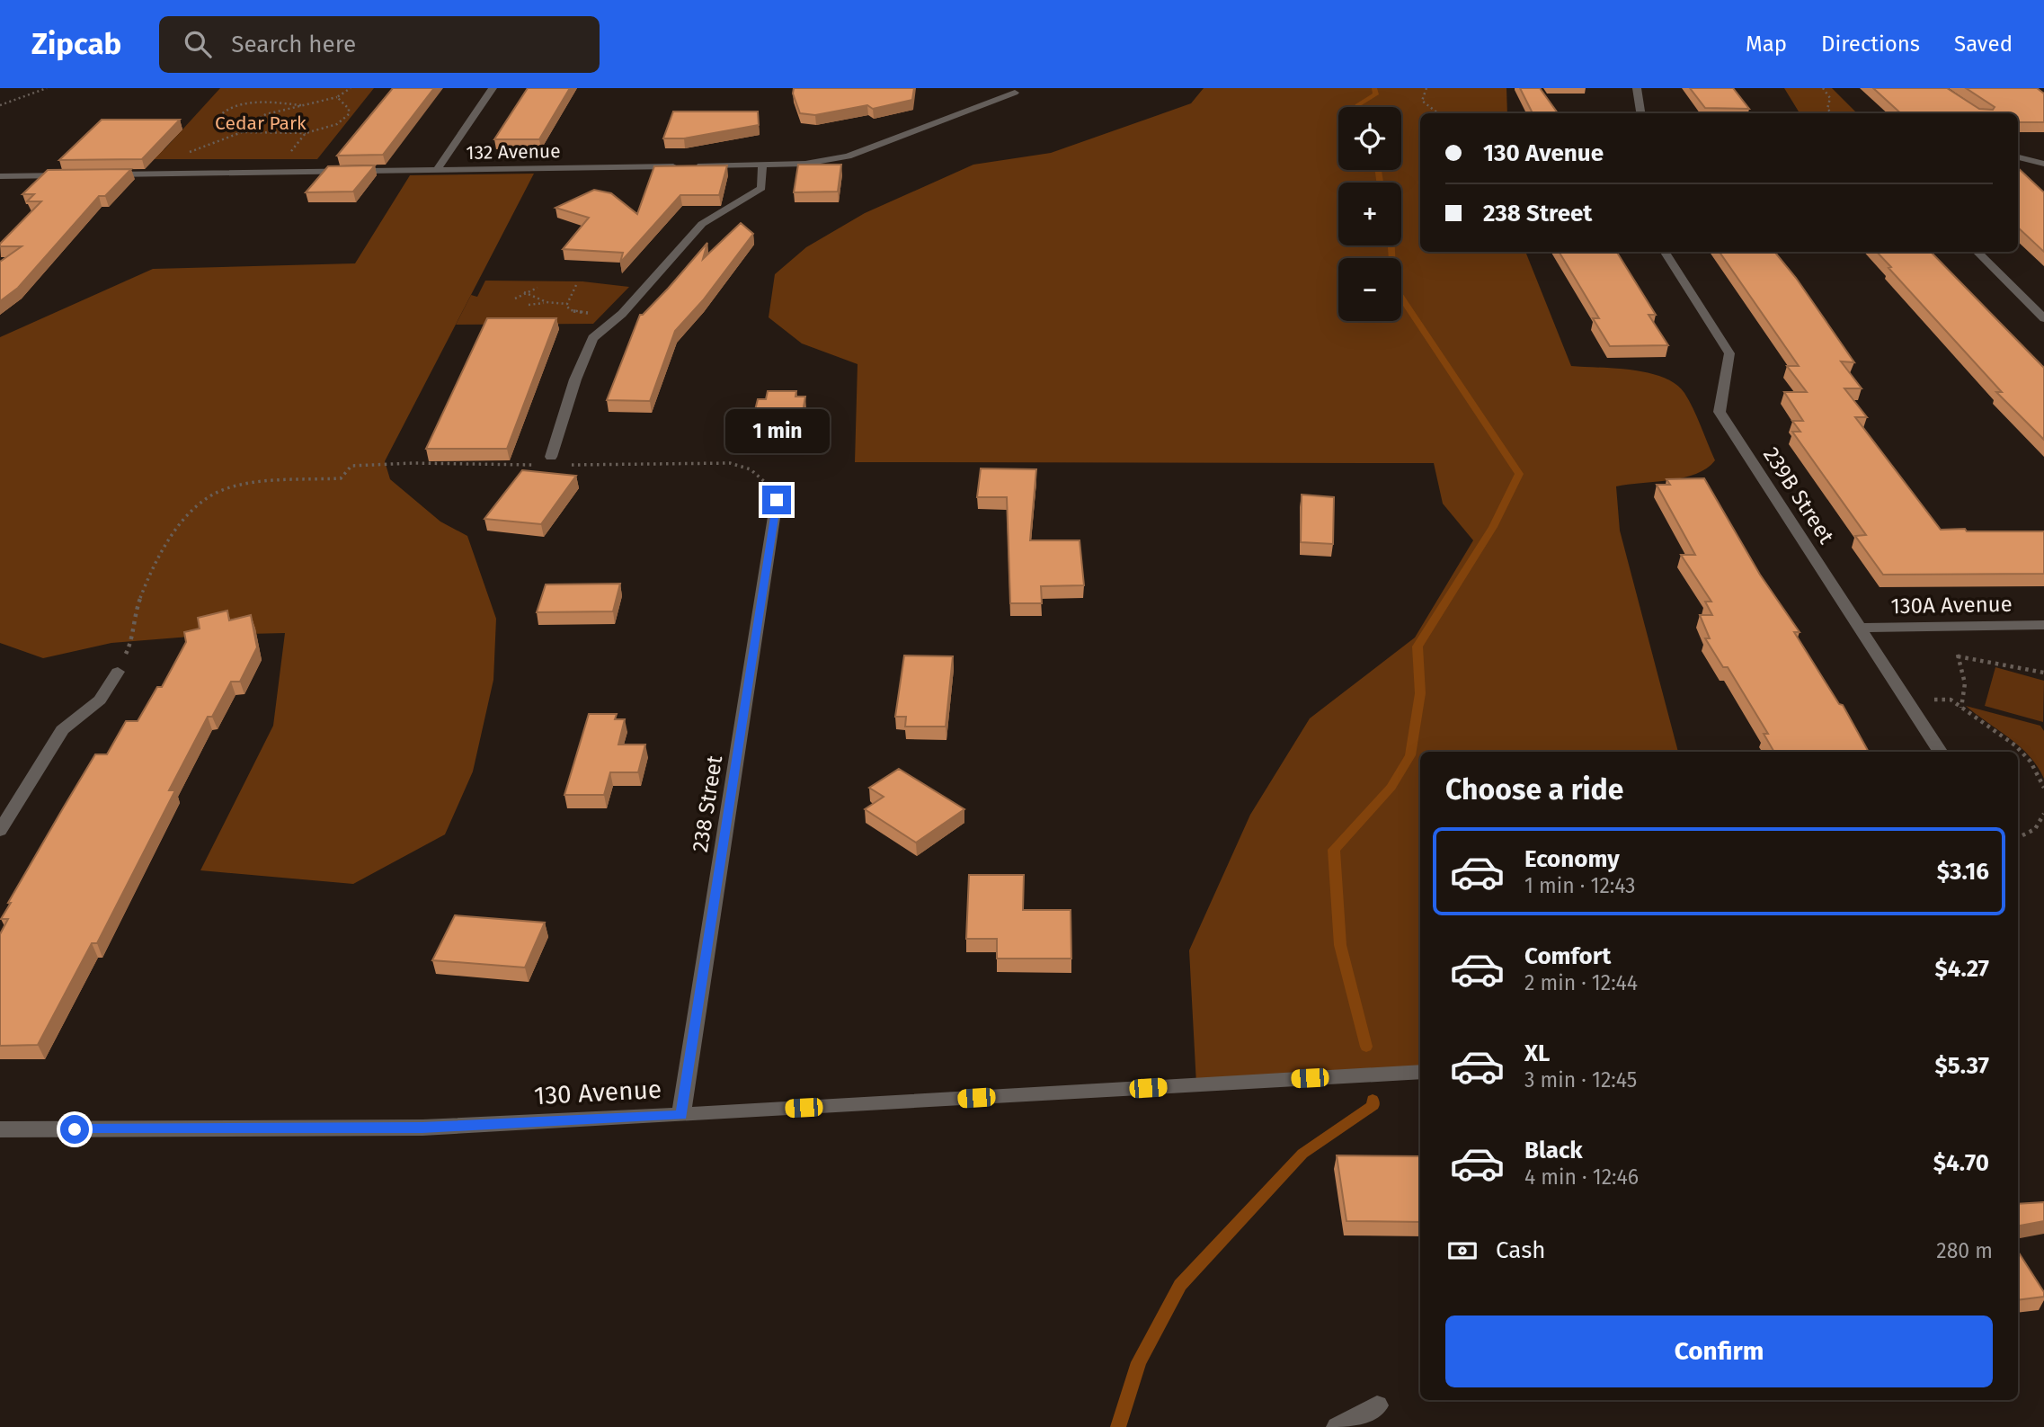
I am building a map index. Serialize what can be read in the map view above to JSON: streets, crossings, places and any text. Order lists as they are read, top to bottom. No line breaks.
{"streets":{"street":["132 Avenue","239B Street","130A Avenue","238 Street","130 Avenue"]},"crossings":[["239B Street","130A Avenue"],["238 Street","130 Avenue"]],"parks":["Cedar Park"],"page":{"header":"Zipcab","search":"Search here","nav":["Map","Directions","Saved"],"map_buttons":["+","−"],"banner":["130 Avenue","238 Street"],"bubble":"1 min","heading":"Choose a ride","list":[{"name":"Economy","note":"1 min · 12:43","value":"$3.16"},{"name":"Comfort","note":"2 min · 12:44","value":"$4.27"},{"name":"XL","note":"3 min · 12:45","value":"$5.37"},{"name":"Black","note":"4 min · 12:46","value":"$4.70"}],"pay":["Cash","280 m"],"buttons":"Confirm"}}
